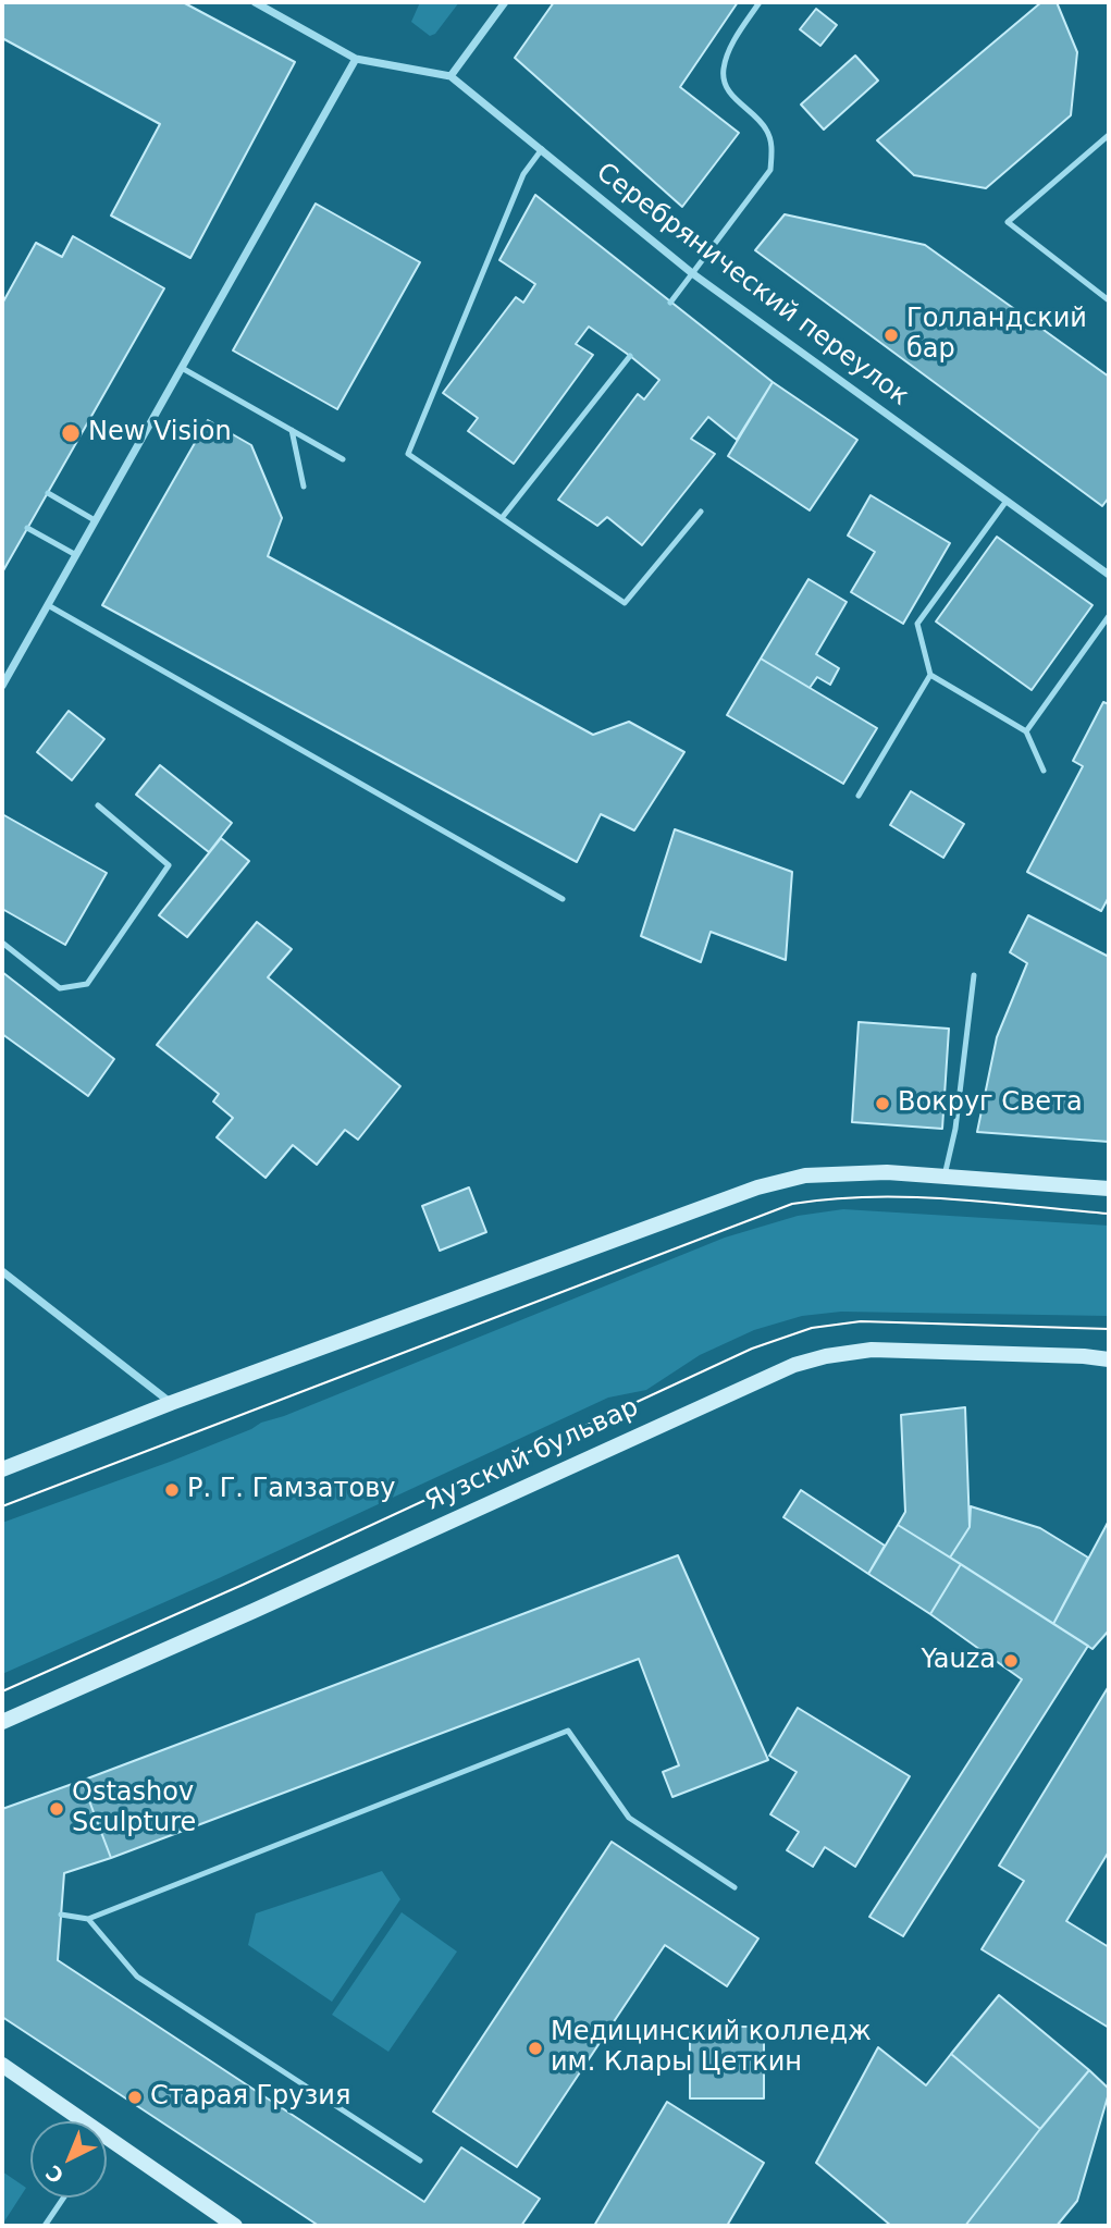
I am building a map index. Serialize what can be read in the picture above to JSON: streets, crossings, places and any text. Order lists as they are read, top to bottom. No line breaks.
{"streets":{"main road":["Яузский бульвар"],"street":["Серебрянический переулок"]},"places":["Голландский бар","New Vision","Вокруг Света","Р. Г. Гамзатову","Yauza","Ostashov Sculpture","Медицинский колледж им. Клары Цеткин","Старая Грузия"],"north":"bottom left"}
